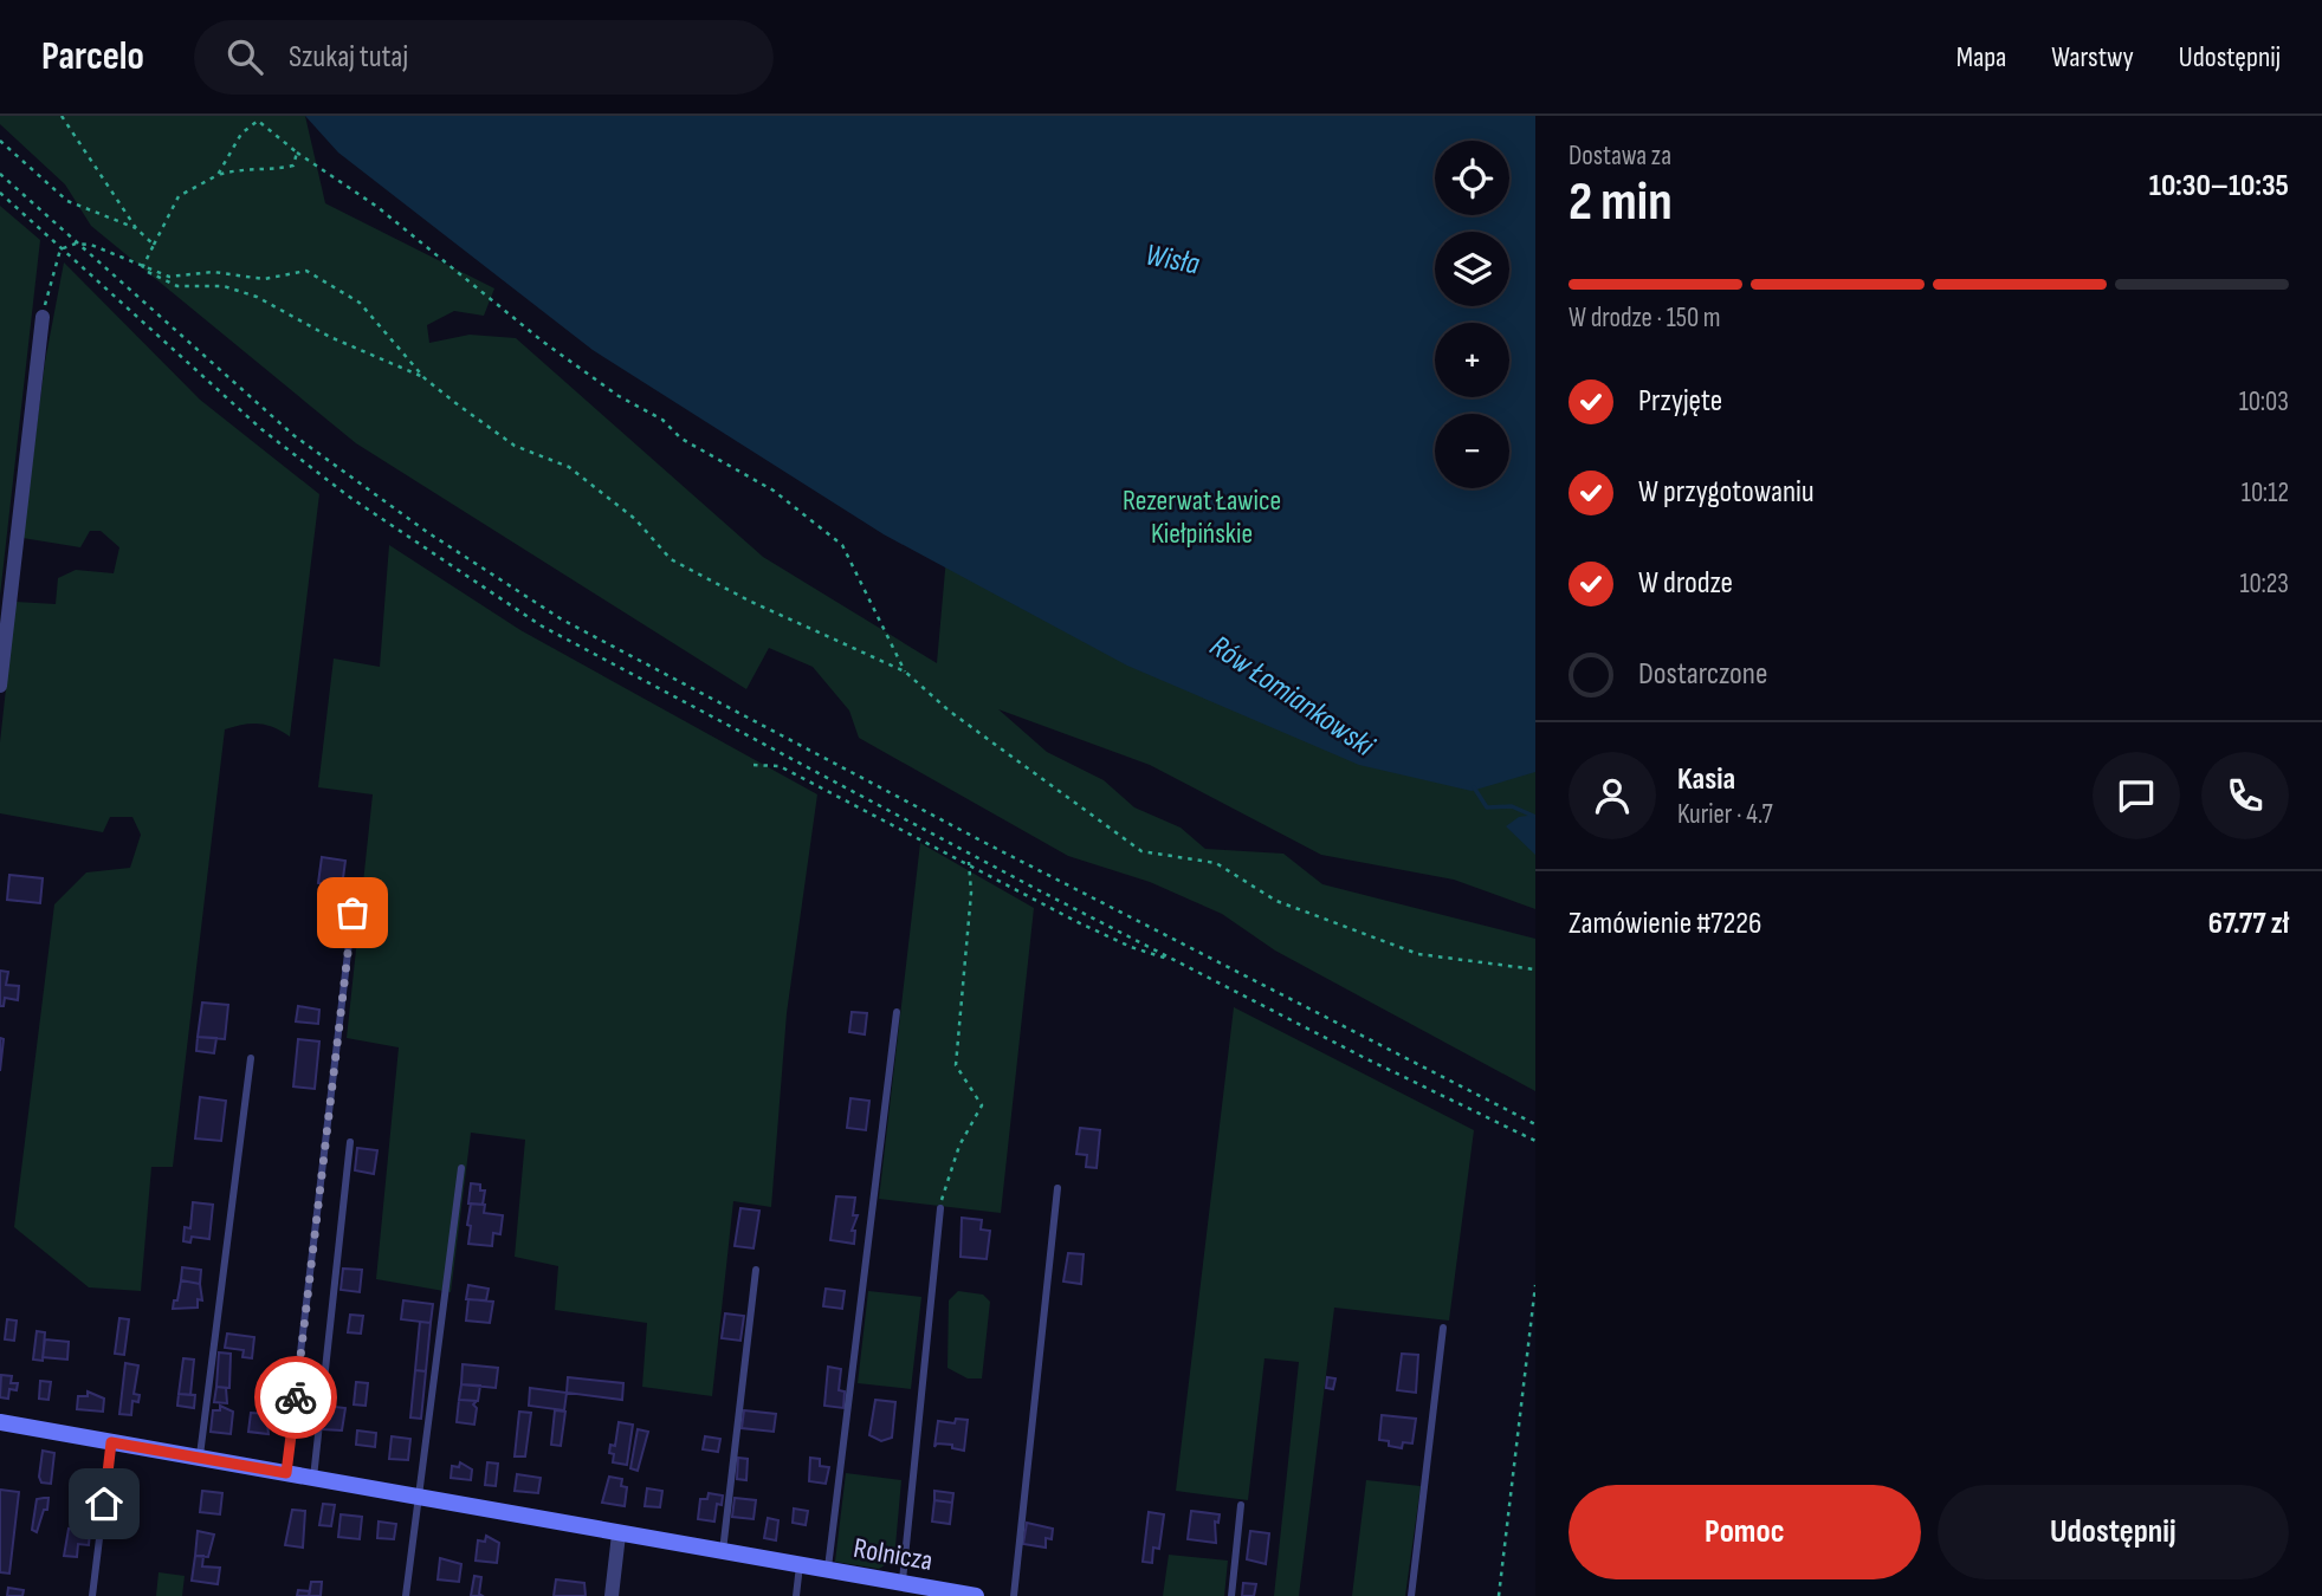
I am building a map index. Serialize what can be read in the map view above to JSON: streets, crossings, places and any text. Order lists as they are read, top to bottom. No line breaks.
{"streets":{"street":["Rolnicza"]},"water":["Wisła","Rów Łomiankowski"],"parks":["Rezerwat Ławice Kiełpińskie"],"page":{"header":"Parcelo","search":"Szukaj tutaj","nav":["Mapa","Warstwy","Udostępnij"],"heading":["2 min","Dostawa za","10:30–10:35"],"panel":["Kasia","Kurier · 4.7","Zamówienie #7226","67.77 zł"],"map_buttons":["+","−"],"bar":"W drodze · 150 m","list":[["Przyjęte","10:03"],["W przygotowaniu","10:12"],["W drodze","10:23"],"Dostarczone"],"buttons":["Pomoc","Udostępnij"]}}
